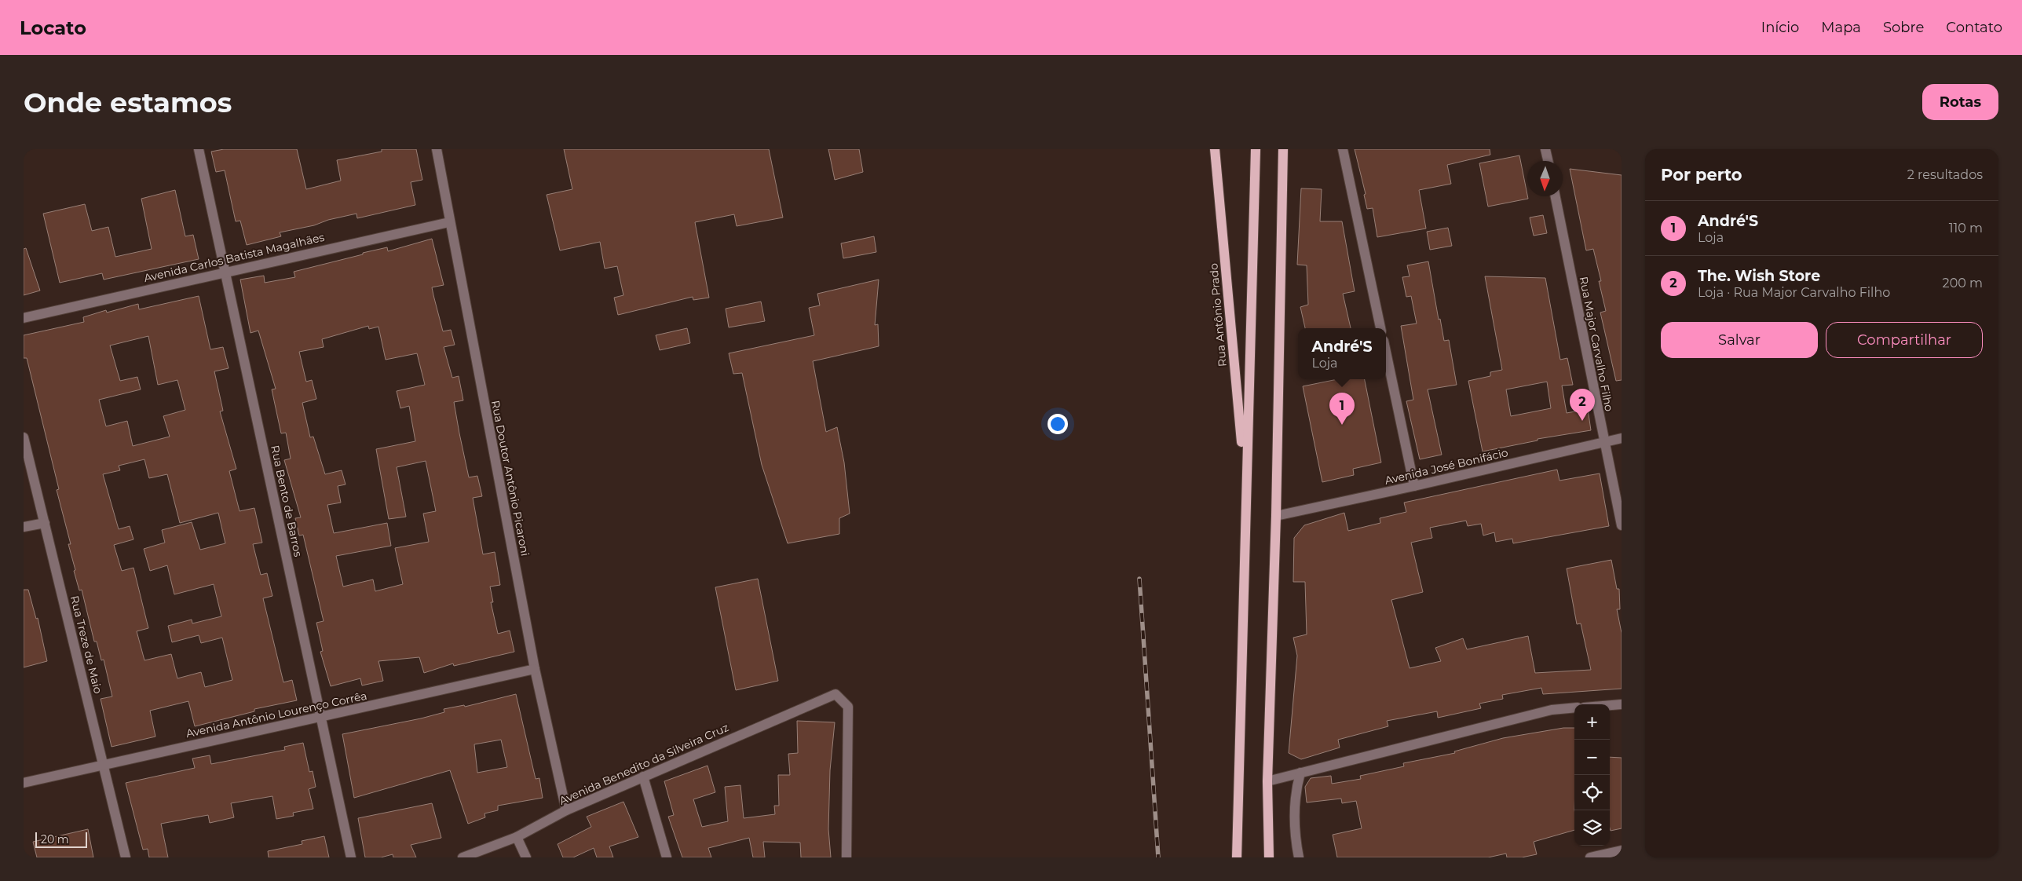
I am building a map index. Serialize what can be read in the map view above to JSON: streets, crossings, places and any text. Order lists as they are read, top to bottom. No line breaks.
{"streets":{"main road":["Rua Antônio Prado"],"street":["Avenida Carlos Batista Magalhães","Rua Major Carvalho Filho","Avenida José Bonifácio","Rua Doutor Antônio Picaroni","Rua Bento de Barros","Rua Treze de Maio","Avenida Antônio Lourenço Corrêa","Avenida Benedito da Silveira Cruz"]},"crossings":[["Avenida Carlos Batista Magalhães","Rua Doutor Antônio Picaroni"],["Avenida Carlos Batista Magalhães","Rua Bento de Barros"],["Rua Major Carvalho Filho","Avenida José Bonifácio"],["Rua Doutor Antônio Picaroni","Avenida Antônio Lourenço Corrêa"],["Rua Doutor Antônio Picaroni","Avenida Benedito da Silveira Cruz"],["Rua Bento de Barros","Avenida Antônio Lourenço Corrêa"],["Rua Treze de Maio","Avenida Antônio Lourenço Corrêa"]],"scale_bar":"20 m","north":"bottom","page":{"header":"Locato","nav":["Início","Mapa","Sobre","Contato"],"buttons":["Rotas",["Salvar","Compartilhar"]],"title":"Onde estamos","heading":["Por perto","2 resultados"],"list":[{"mark":"1","name":"André'S","note":"Loja","value":"110 m"},{"mark":"2","name":"The. Wish Store","note":"Loja · Rua Major Carvalho Filho","value":"200 m"}],"popup":["André'S","Loja"],"pins":["2","1"],"map_buttons":["+","−"],"scale":"20 m"}}
